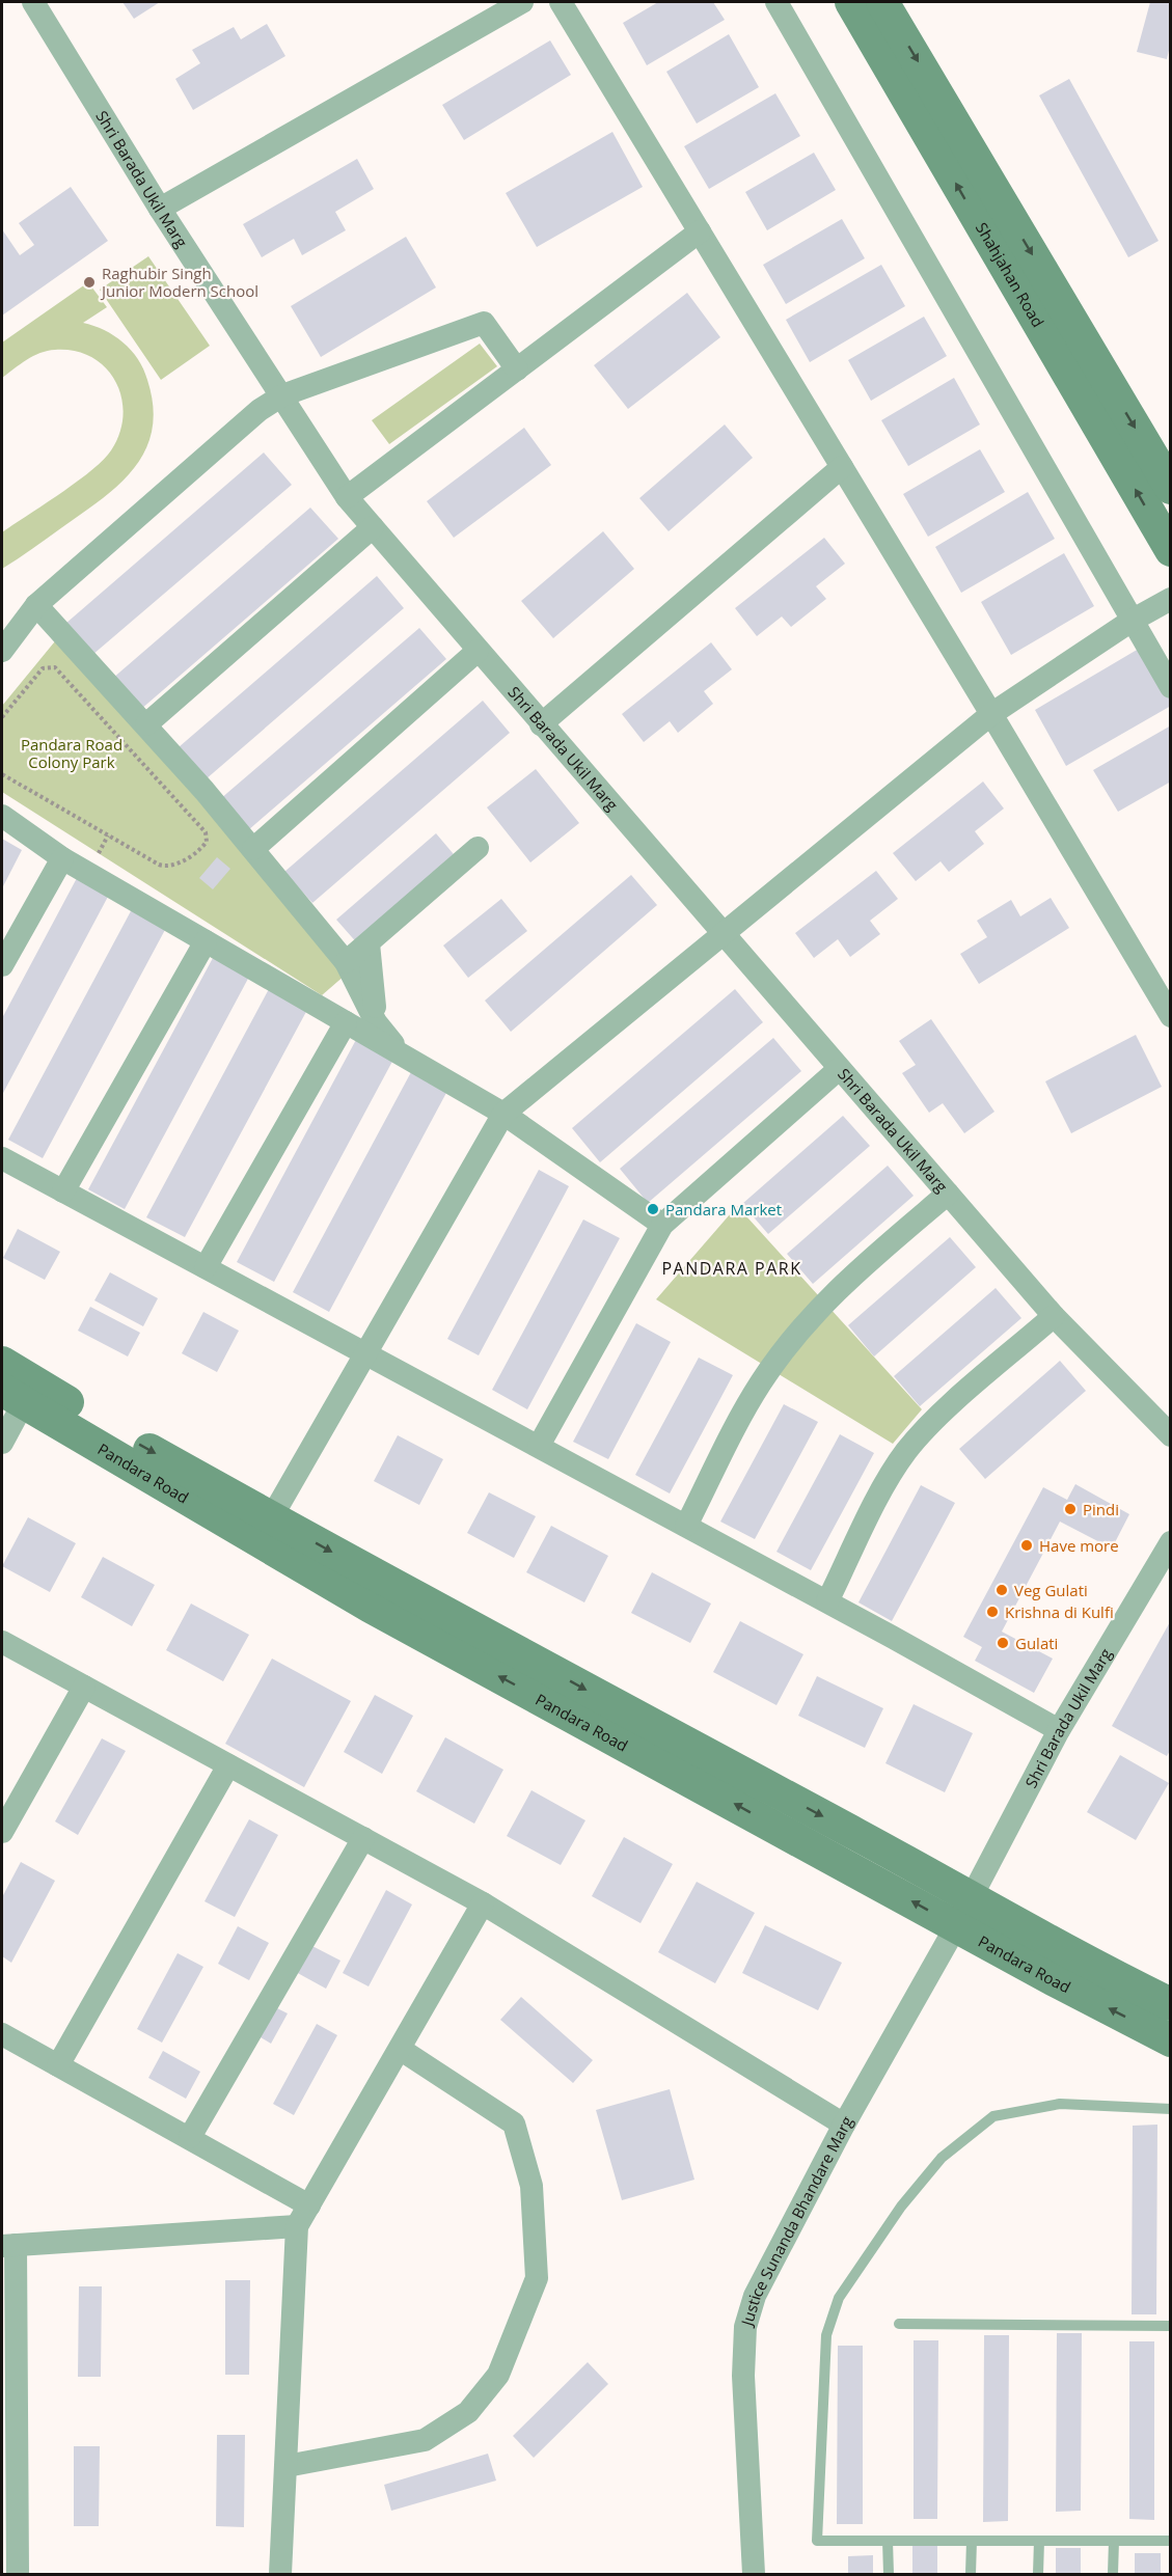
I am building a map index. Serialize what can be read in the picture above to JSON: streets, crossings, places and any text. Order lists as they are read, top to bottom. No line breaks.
{"streets":{"main road":["Shahjahan Road","Pandara Road"],"street":["Shri Barada Ukil Marg","Justice Sunanda Bhandare Marg"]},"crossings":[["Shri Barada Ukil Marg","Pandara Road"],["Shri Barada Ukil Marg","Justice Sunanda Bhandare Marg"],["Pandara Road","Justice Sunanda Bhandare Marg"]],"districts":["PANDARA PARK"],"parks":["Pandara Road Colony Park"],"places":["Raghubir Singh Junior Modern School","Pandara Market","Pindi","Have more","Veg Gulati","Krishna di Kulfi","Gulati"]}
